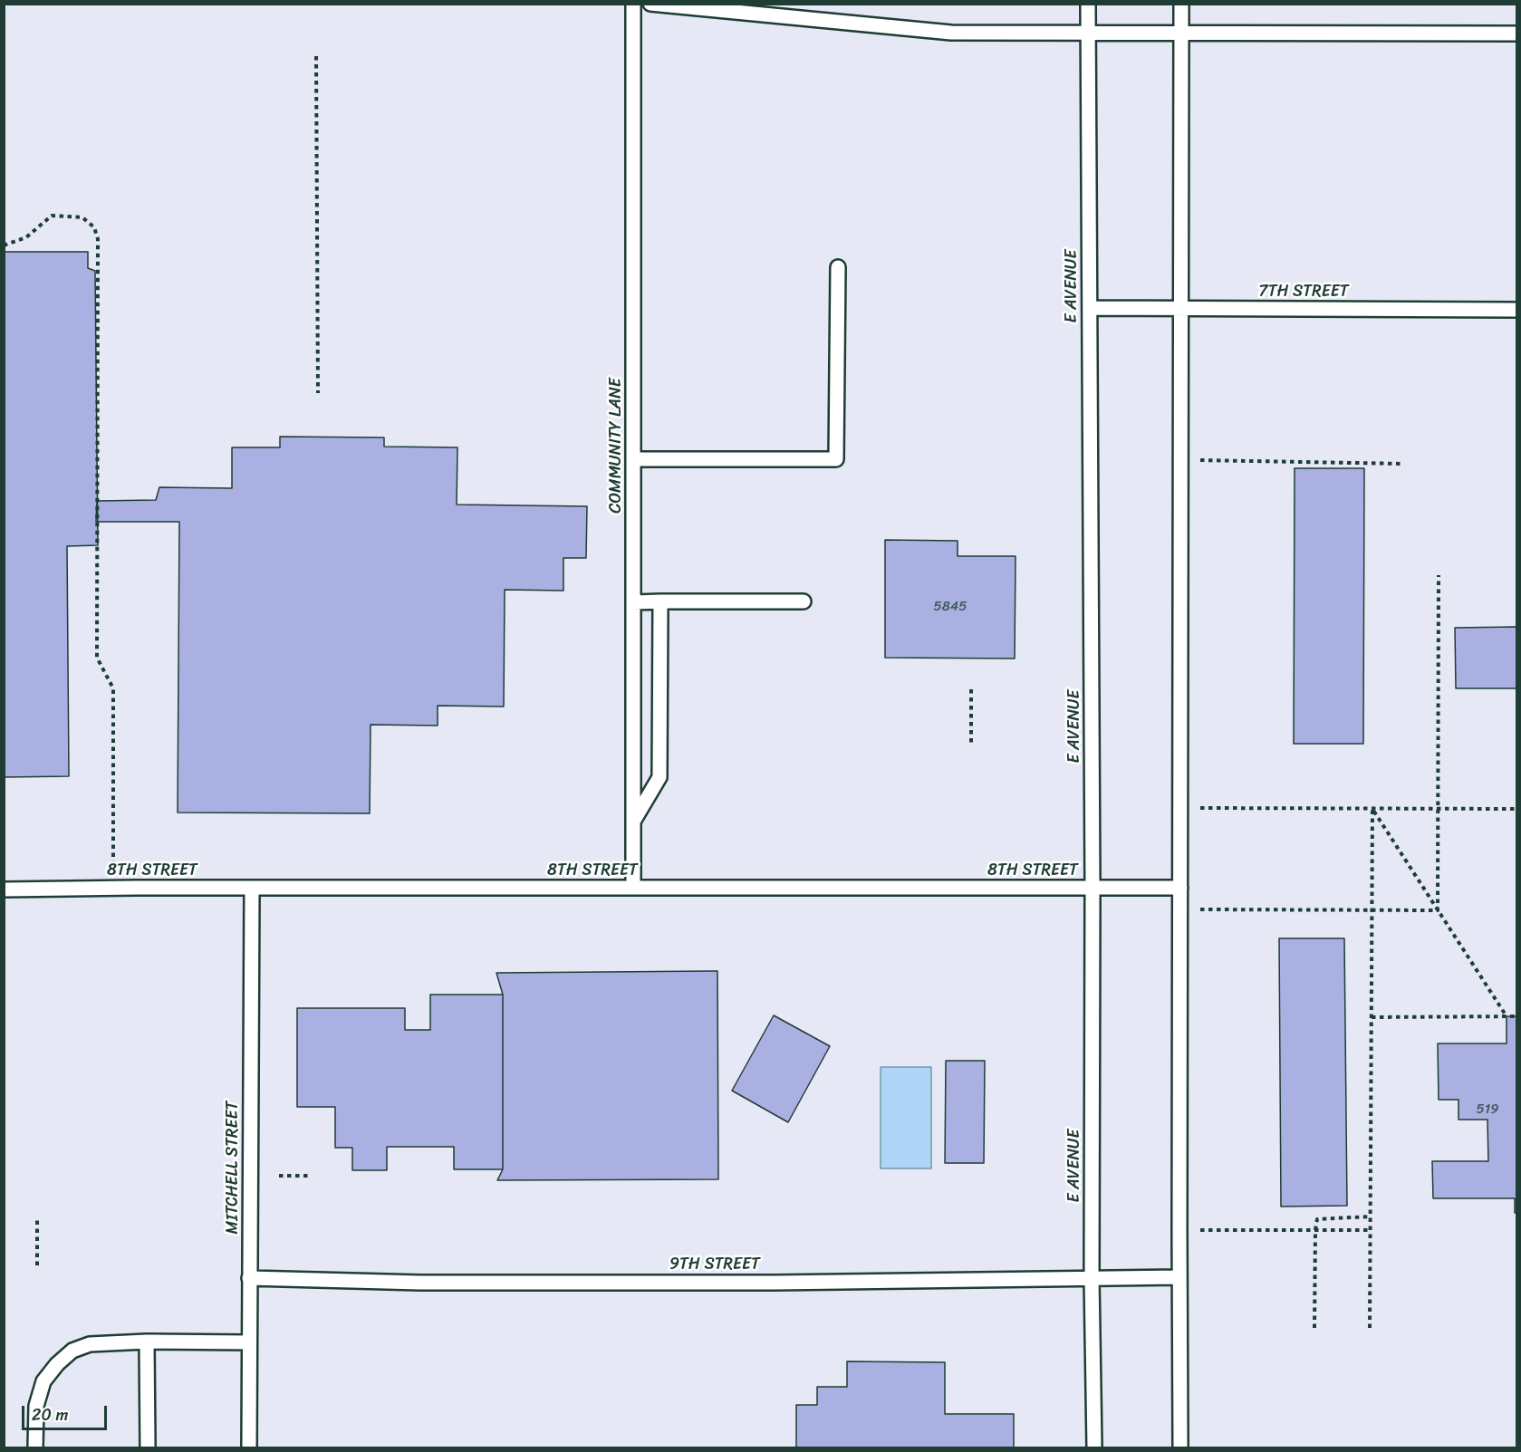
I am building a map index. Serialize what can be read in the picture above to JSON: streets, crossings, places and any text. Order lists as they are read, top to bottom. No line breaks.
{"streets":{"lane":["E AVENUE","7TH STREET","COMMUNITY LANE","8TH STREET","MITCHELL STREET","9TH STREET"]},"crossings":[["E AVENUE","7TH STREET"],["E AVENUE","8TH STREET"],["E AVENUE","9TH STREET"],["COMMUNITY LANE","8TH STREET"],["8TH STREET","MITCHELL STREET"],["MITCHELL STREET","9TH STREET"]],"house_numbers":["5845","519"],"scale_bar":"20 m"}
